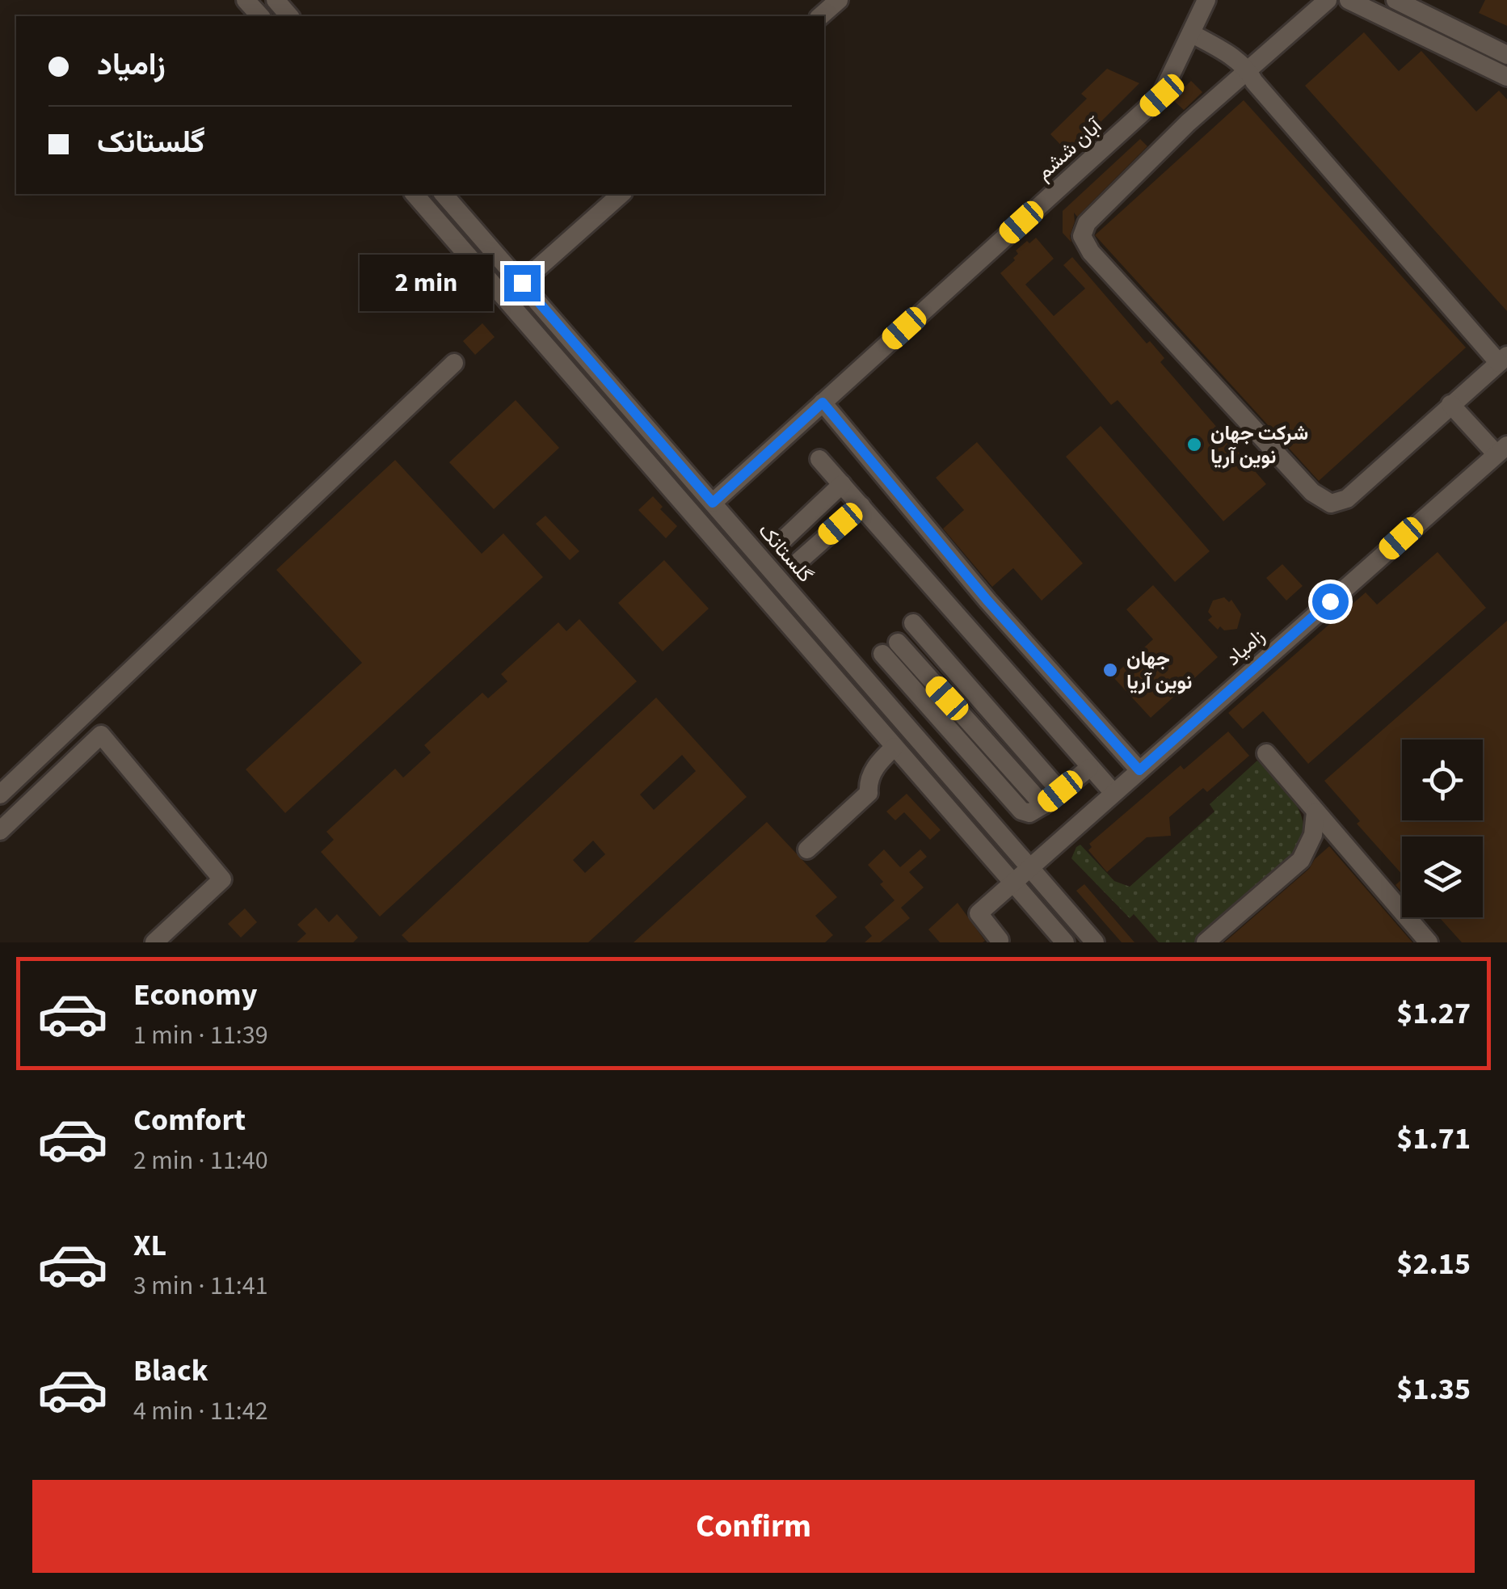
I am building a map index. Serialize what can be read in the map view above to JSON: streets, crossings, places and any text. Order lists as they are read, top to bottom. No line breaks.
{"streets":{"street":["آبان ششم","گلستانک","زامیاد"]},"crossings":[["آبان ششم","گلستانک"],["گلستانک","زامیاد"]],"places":["شرکت جهان نوین آریا","جهان نوین آریا"],"page":{"banner":["زامیاد","گلستانک"],"bubble":"2 min","list":[{"name":"Economy","note":"1 min · 11:39","value":"$1.27"},{"name":"Comfort","note":"2 min · 11:40","value":"$1.71"},{"name":"XL","note":"3 min · 11:41","value":"$2.15"},{"name":"Black","note":"4 min · 11:42","value":"$1.35"}],"buttons":"Confirm"}}
